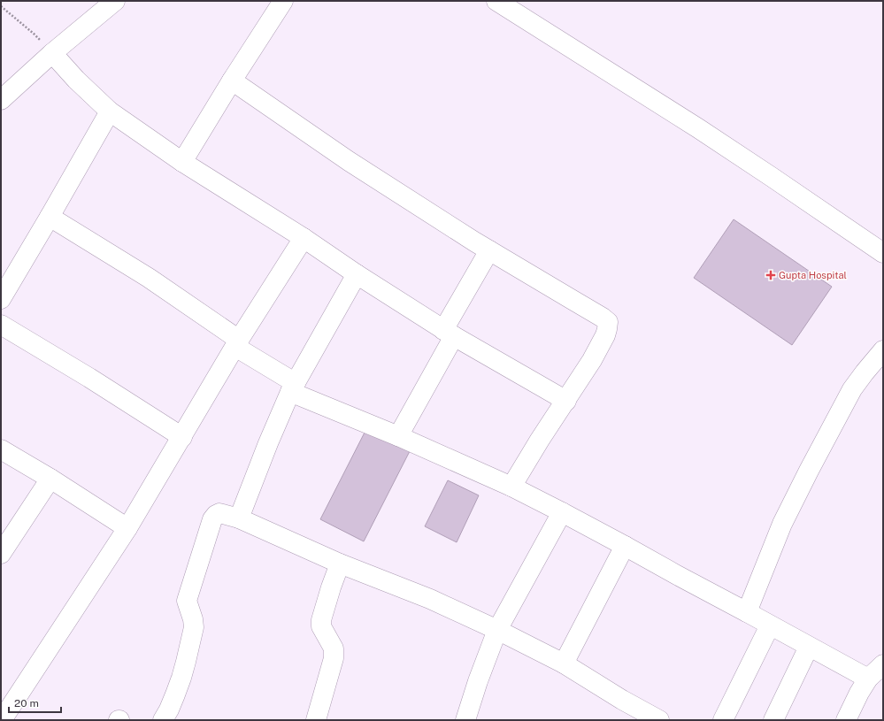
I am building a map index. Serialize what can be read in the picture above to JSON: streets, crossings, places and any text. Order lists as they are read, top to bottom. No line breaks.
{"places":{"health":["Gupta Hospital"]},"scale_bar":"20 m"}
